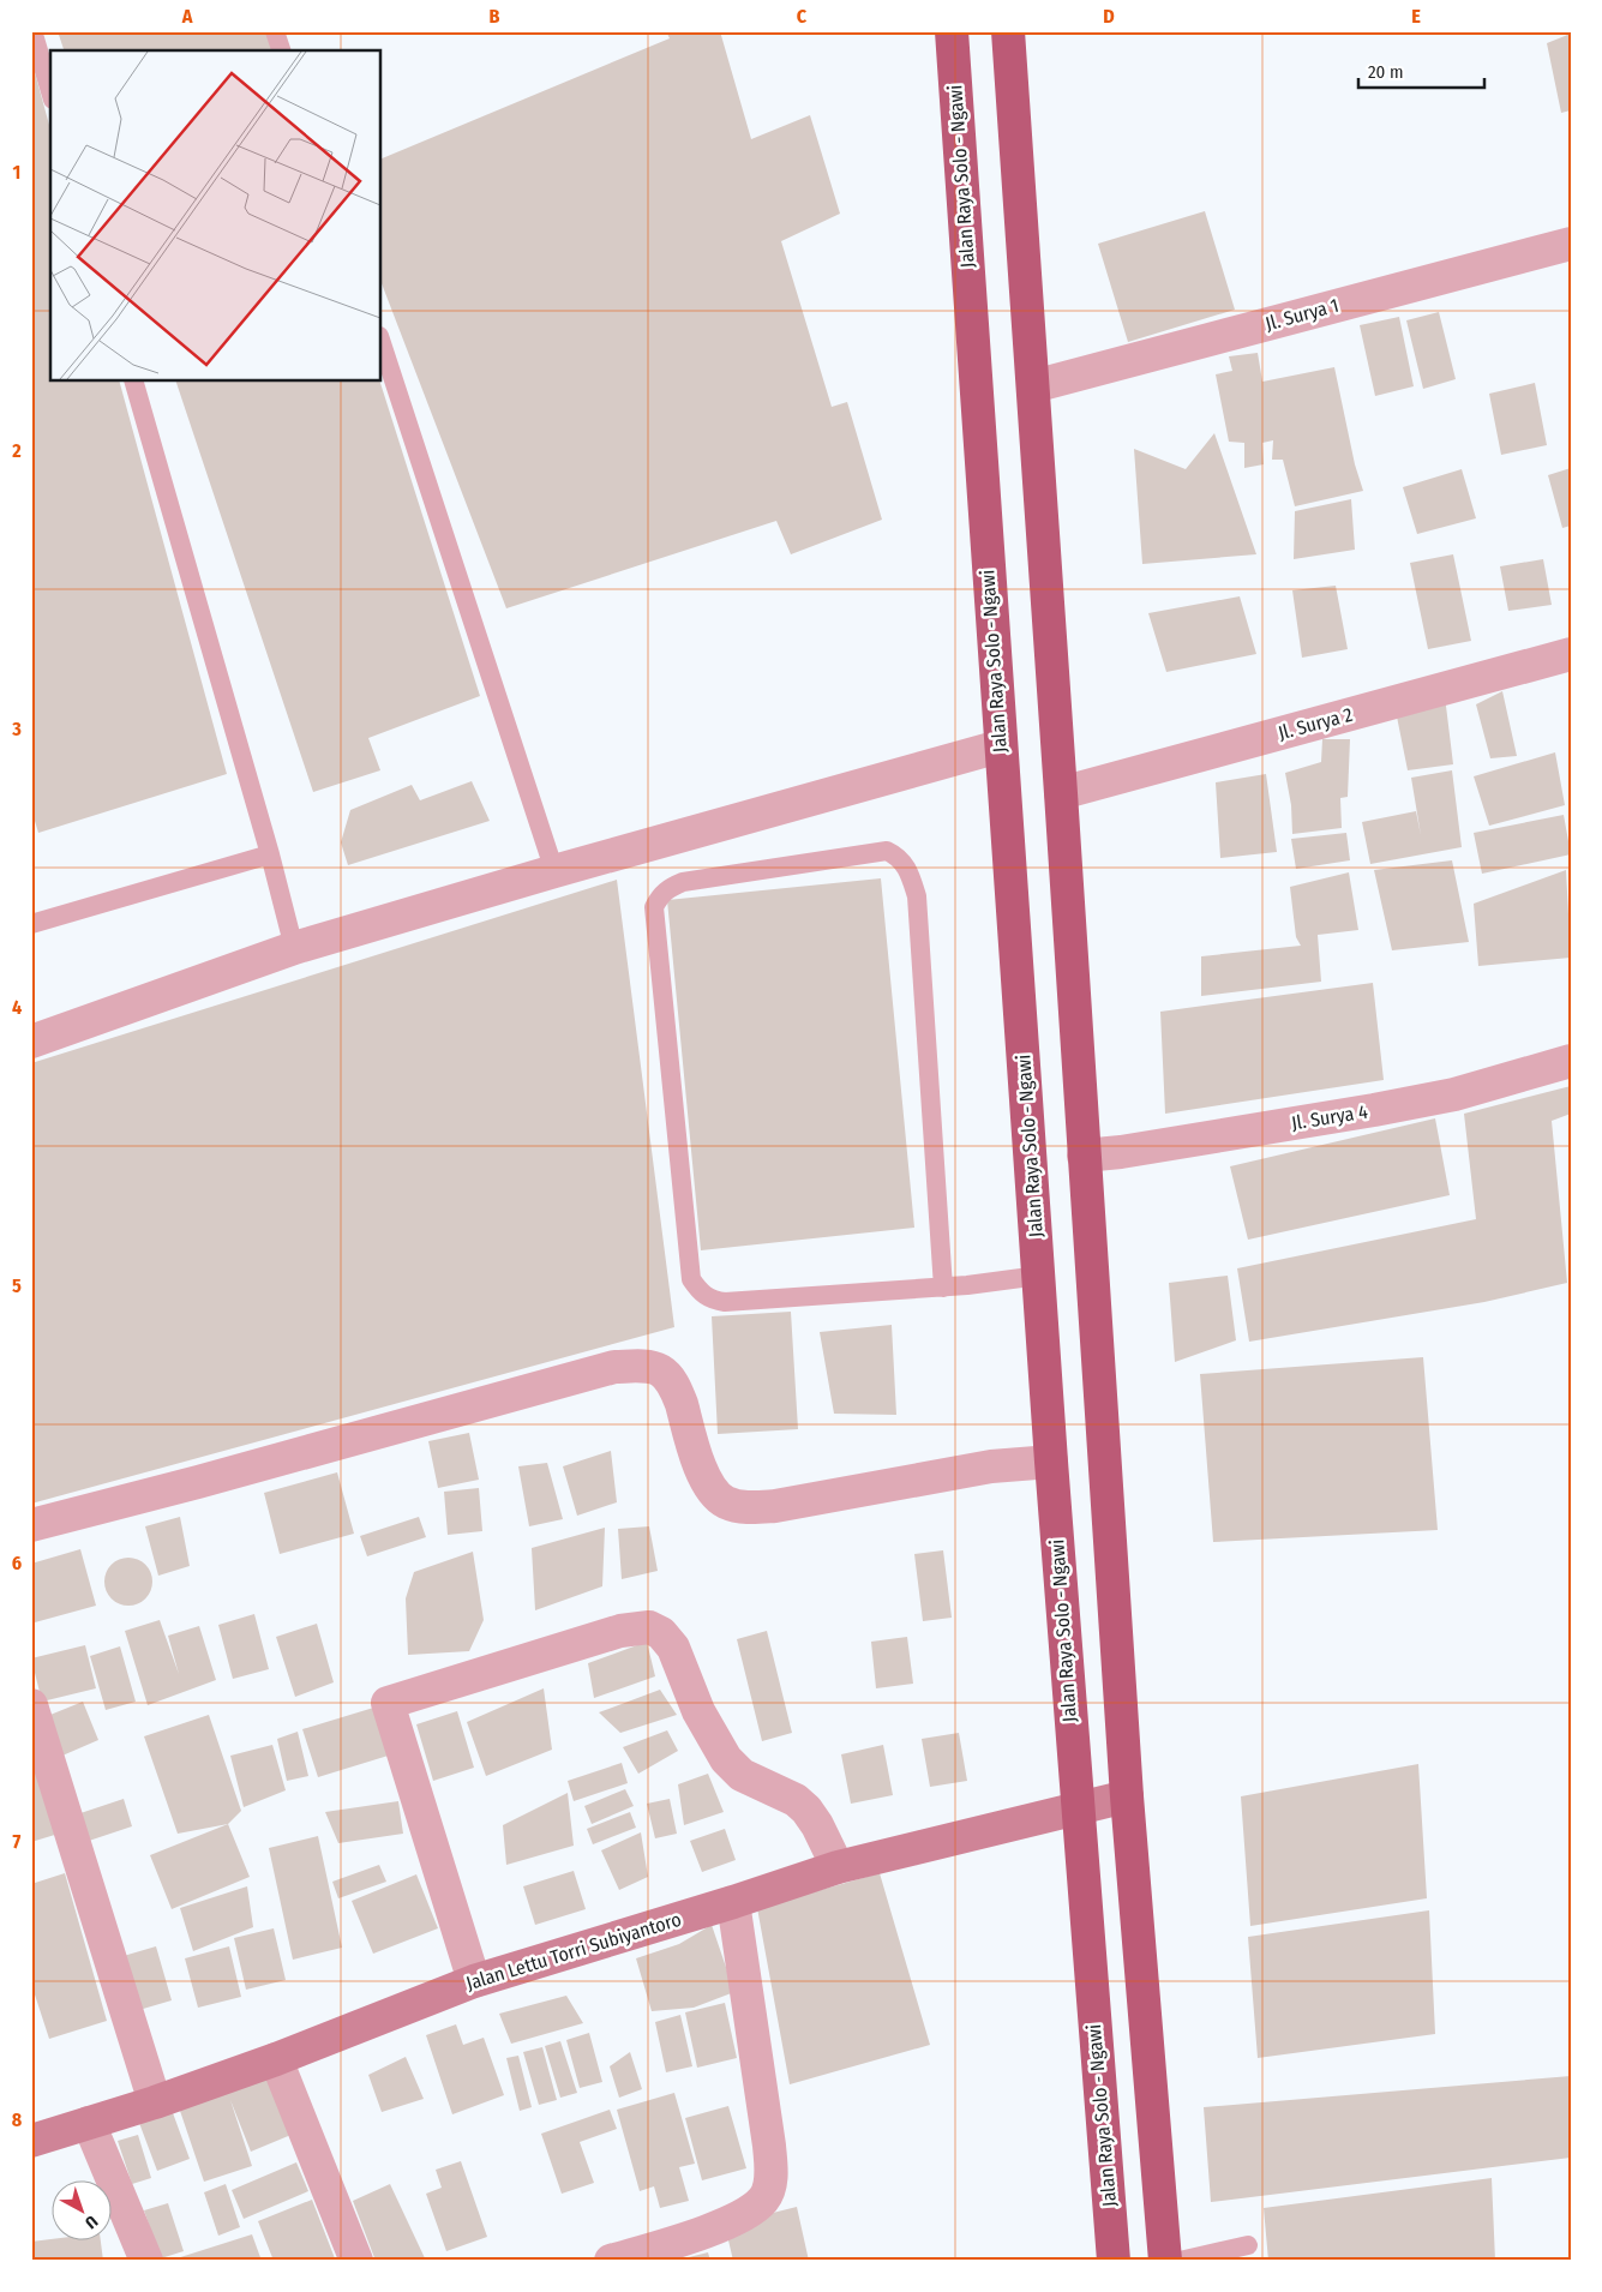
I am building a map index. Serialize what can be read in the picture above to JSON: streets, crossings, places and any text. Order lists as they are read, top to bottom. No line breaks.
{"streets":{"highway":["Jalan Raya Solo - Ngawi"],"main road":["Jalan Lettu Torri Subiyantoro"],"street":["Jl. Surya 1","Jl. Surya 2","Jl. Surya 4"]},"crossings":[["Jalan Raya Solo - Ngawi","Jalan Lettu Torri Subiyantoro"]],"scale_bar":"20 m","north":"bottom right","grid":{"columns":["A","B","C","D","E"],"rows":["1","2","3","4","5","6","7","8"]}}
